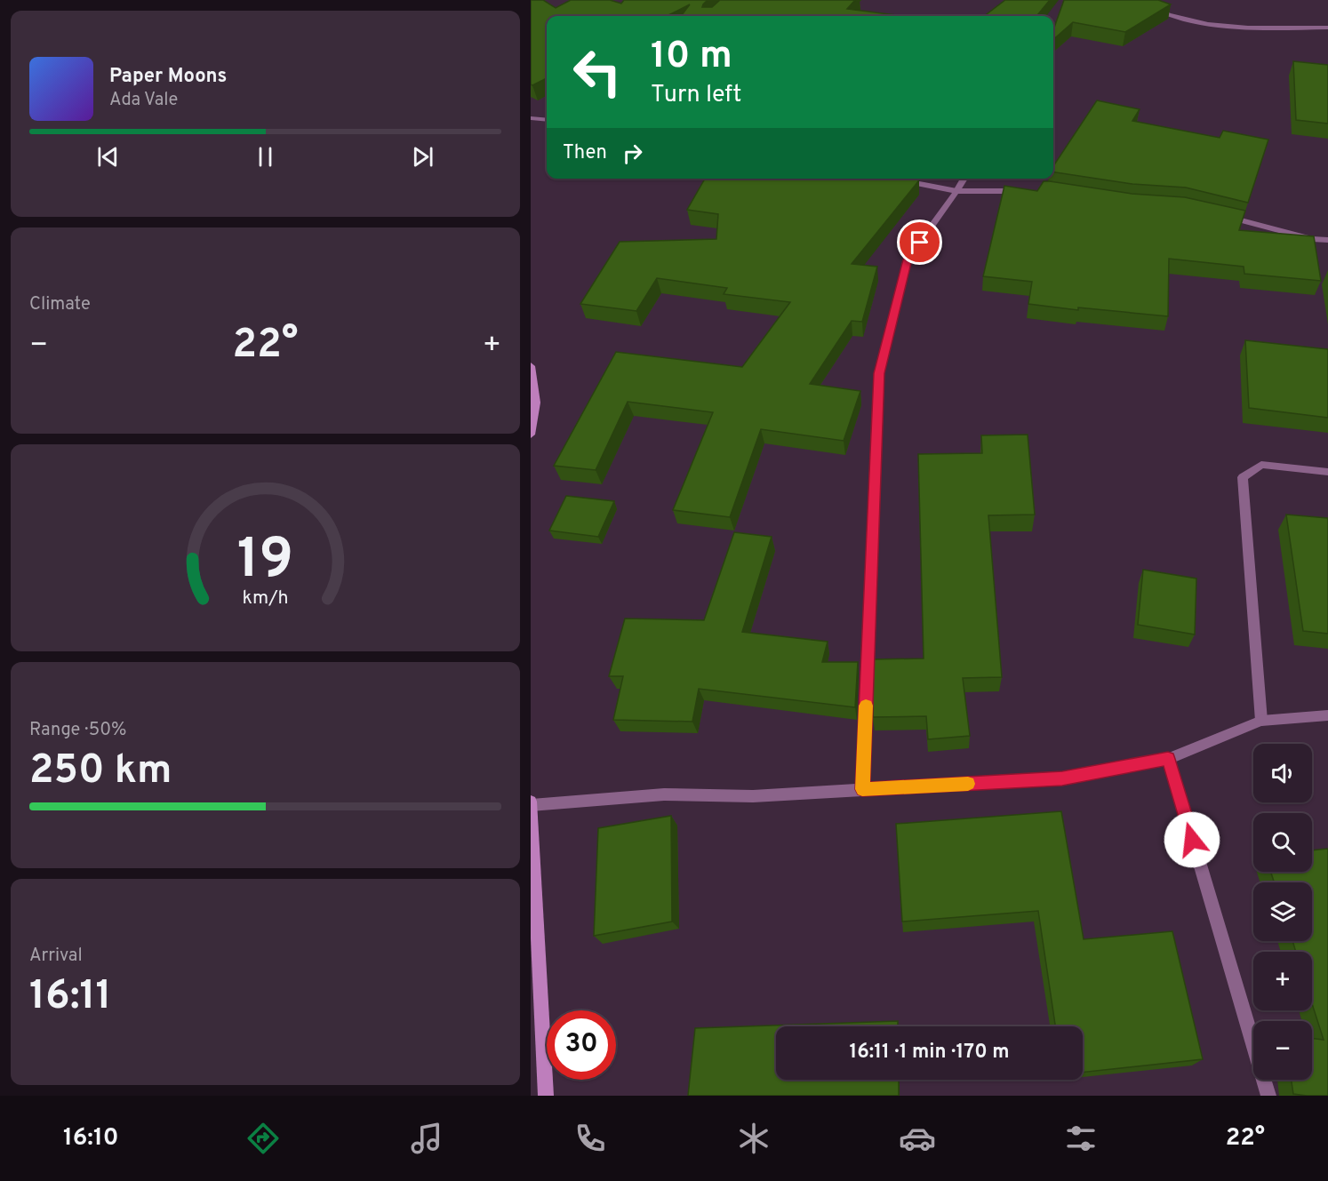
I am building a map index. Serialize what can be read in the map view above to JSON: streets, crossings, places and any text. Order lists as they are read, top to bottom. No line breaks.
{"page":{"turn":["10 m","Turn left"],"song":["Paper Moons","Ada Vale"],"then":"Then","tile":["Climate",["Range · 50%","250 km"],["Arrival","16:11"]],"heat":["−","22°","+"],"map_buttons":["+","−"],"limit":"30","trip":"16:11 · 1 min · 170 m","tabs":["16:10","22°"],"gauge":["19","km/h"]}}
